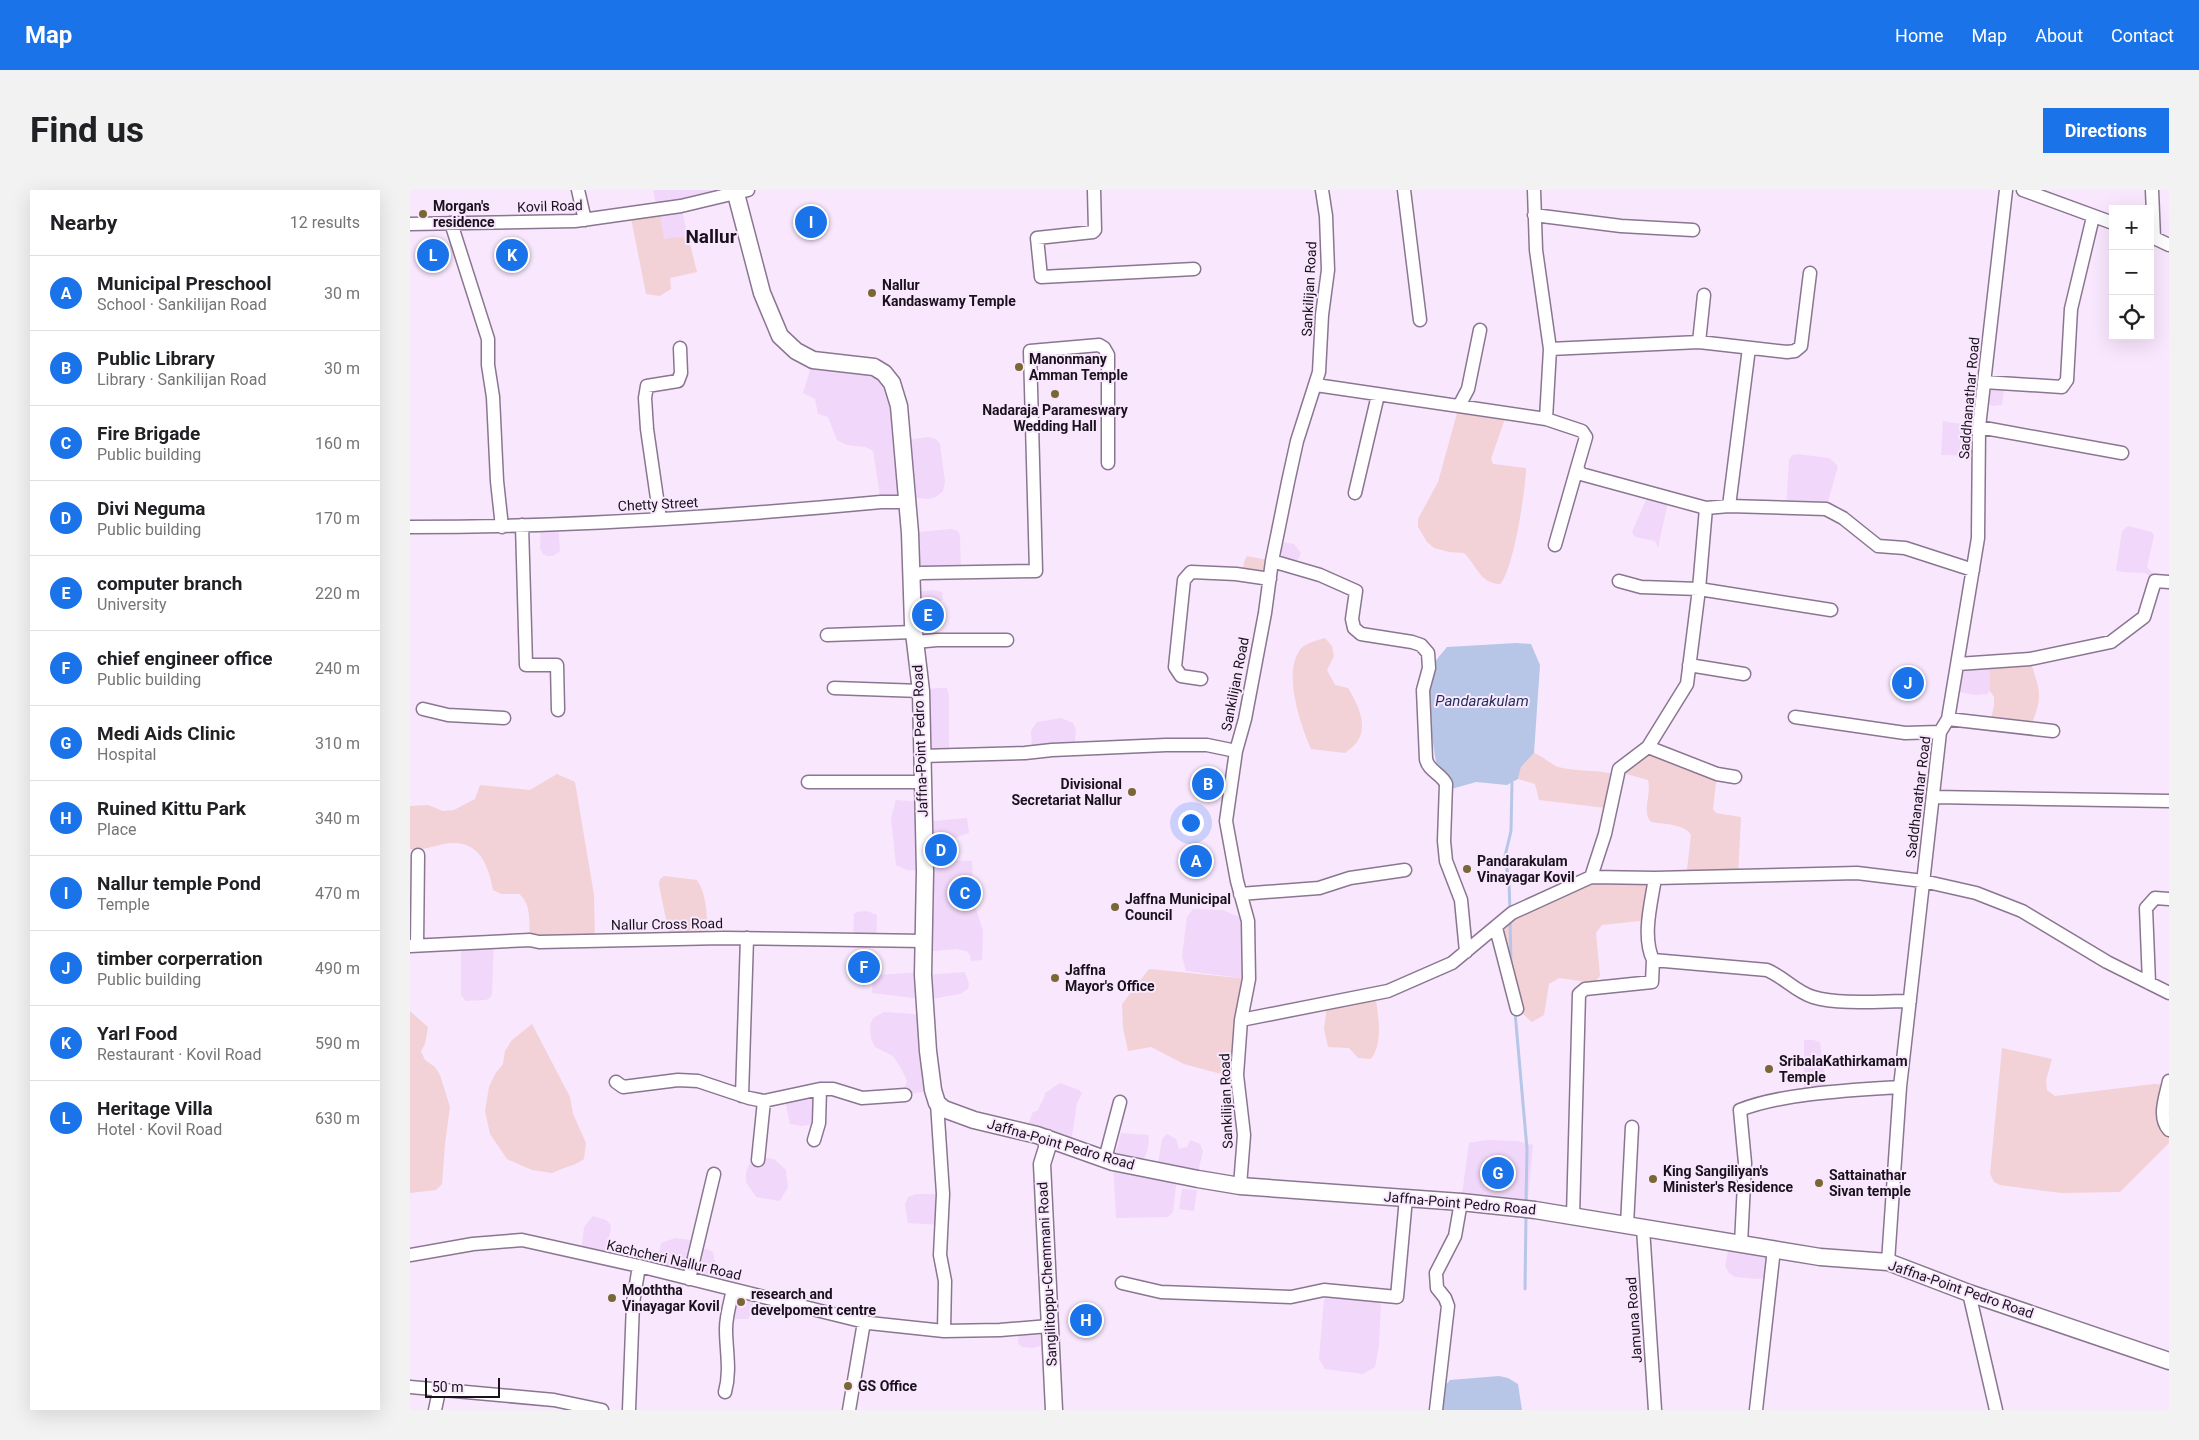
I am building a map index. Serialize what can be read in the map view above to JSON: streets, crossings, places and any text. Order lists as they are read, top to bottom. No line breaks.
{"streets":{"main road":["Jaffna-Point Pedro Road","Sangilitoppu-Chemmani Road"],"street":["Kovil Road","Sankilijan Road","Saddhanathar Road","Chetty Street","Nallur Cross Road","Kachcheri Nallur Road","Jamuna Road"]},"crossings":[["Kovil Road","Jaffna-Point Pedro Road"],["Sankilijan Road","Jaffna-Point Pedro Road"],["Saddhanathar Road","Jaffna-Point Pedro Road"],["Chetty Street","Jaffna-Point Pedro Road"],["Jaffna-Point Pedro Road","Nallur Cross Road"],["Jaffna-Point Pedro Road","Sangilitoppu-Chemmani Road"],["Jaffna-Point Pedro Road","Jamuna Road"],["Kachcheri Nallur Road","Sangilitoppu-Chemmani Road"]],"districts":["Nallur"],"water":["Pandarakulam"],"places":["Morgan's residence","Nallur Kandaswamy Temple","Manonmany Amman Temple","Nadaraja Parameswary Wedding Hall","Divisional Secretariat Nallur","Pandarakulam Vinayagar Kovil","Jaffna Municipal Council","Jaffna Mayor's Office","SribalaKathirkamam Temple","King Sangiliyan's Minister's Residence","Sattainathar Sivan temple","Mooththa Vinayagar Kovil","research and develpoment centre","GS Office"],"scale_bar":"50 m","page":{"header":"Map","nav":["Home","Map","About","Contact"],"buttons":"Directions","title":"Find us","heading":["Nearby","12 results"],"pins":["I","K","L","E","J","B","D","A","C","F","G","H"],"map_buttons":["+","−"],"list":[{"mark":"A","name":"Municipal Preschool","note":"School · Sankilijan Road","value":"30 m"},{"mark":"B","name":"Public Library","note":"Library · Sankilijan Road","value":"30 m"},{"mark":"C","name":"Fire Brigade","note":"Public building","value":"160 m"},{"mark":"D","name":"Divi Neguma","note":"Public building","value":"170 m"},{"mark":"E","name":"computer branch","note":"University","value":"220 m"},{"mark":"F","name":"chief engineer office","note":"Public building","value":"240 m"},{"mark":"G","name":"Medi Aids Clinic","note":"Hospital","value":"310 m"},{"mark":"H","name":"Ruined Kittu Park","note":"Place","value":"340 m"},{"mark":"I","name":"Nallur temple Pond","note":"Temple","value":"470 m"},{"mark":"J","name":"timber corperration","note":"Public building","value":"490 m"},{"mark":"K","name":"Yarl Food","note":"Restaurant · Kovil Road","value":"590 m"},{"mark":"L","name":"Heritage Villa","note":"Hotel · Kovil Road","value":"630 m"}],"scale":"50 m"}}
